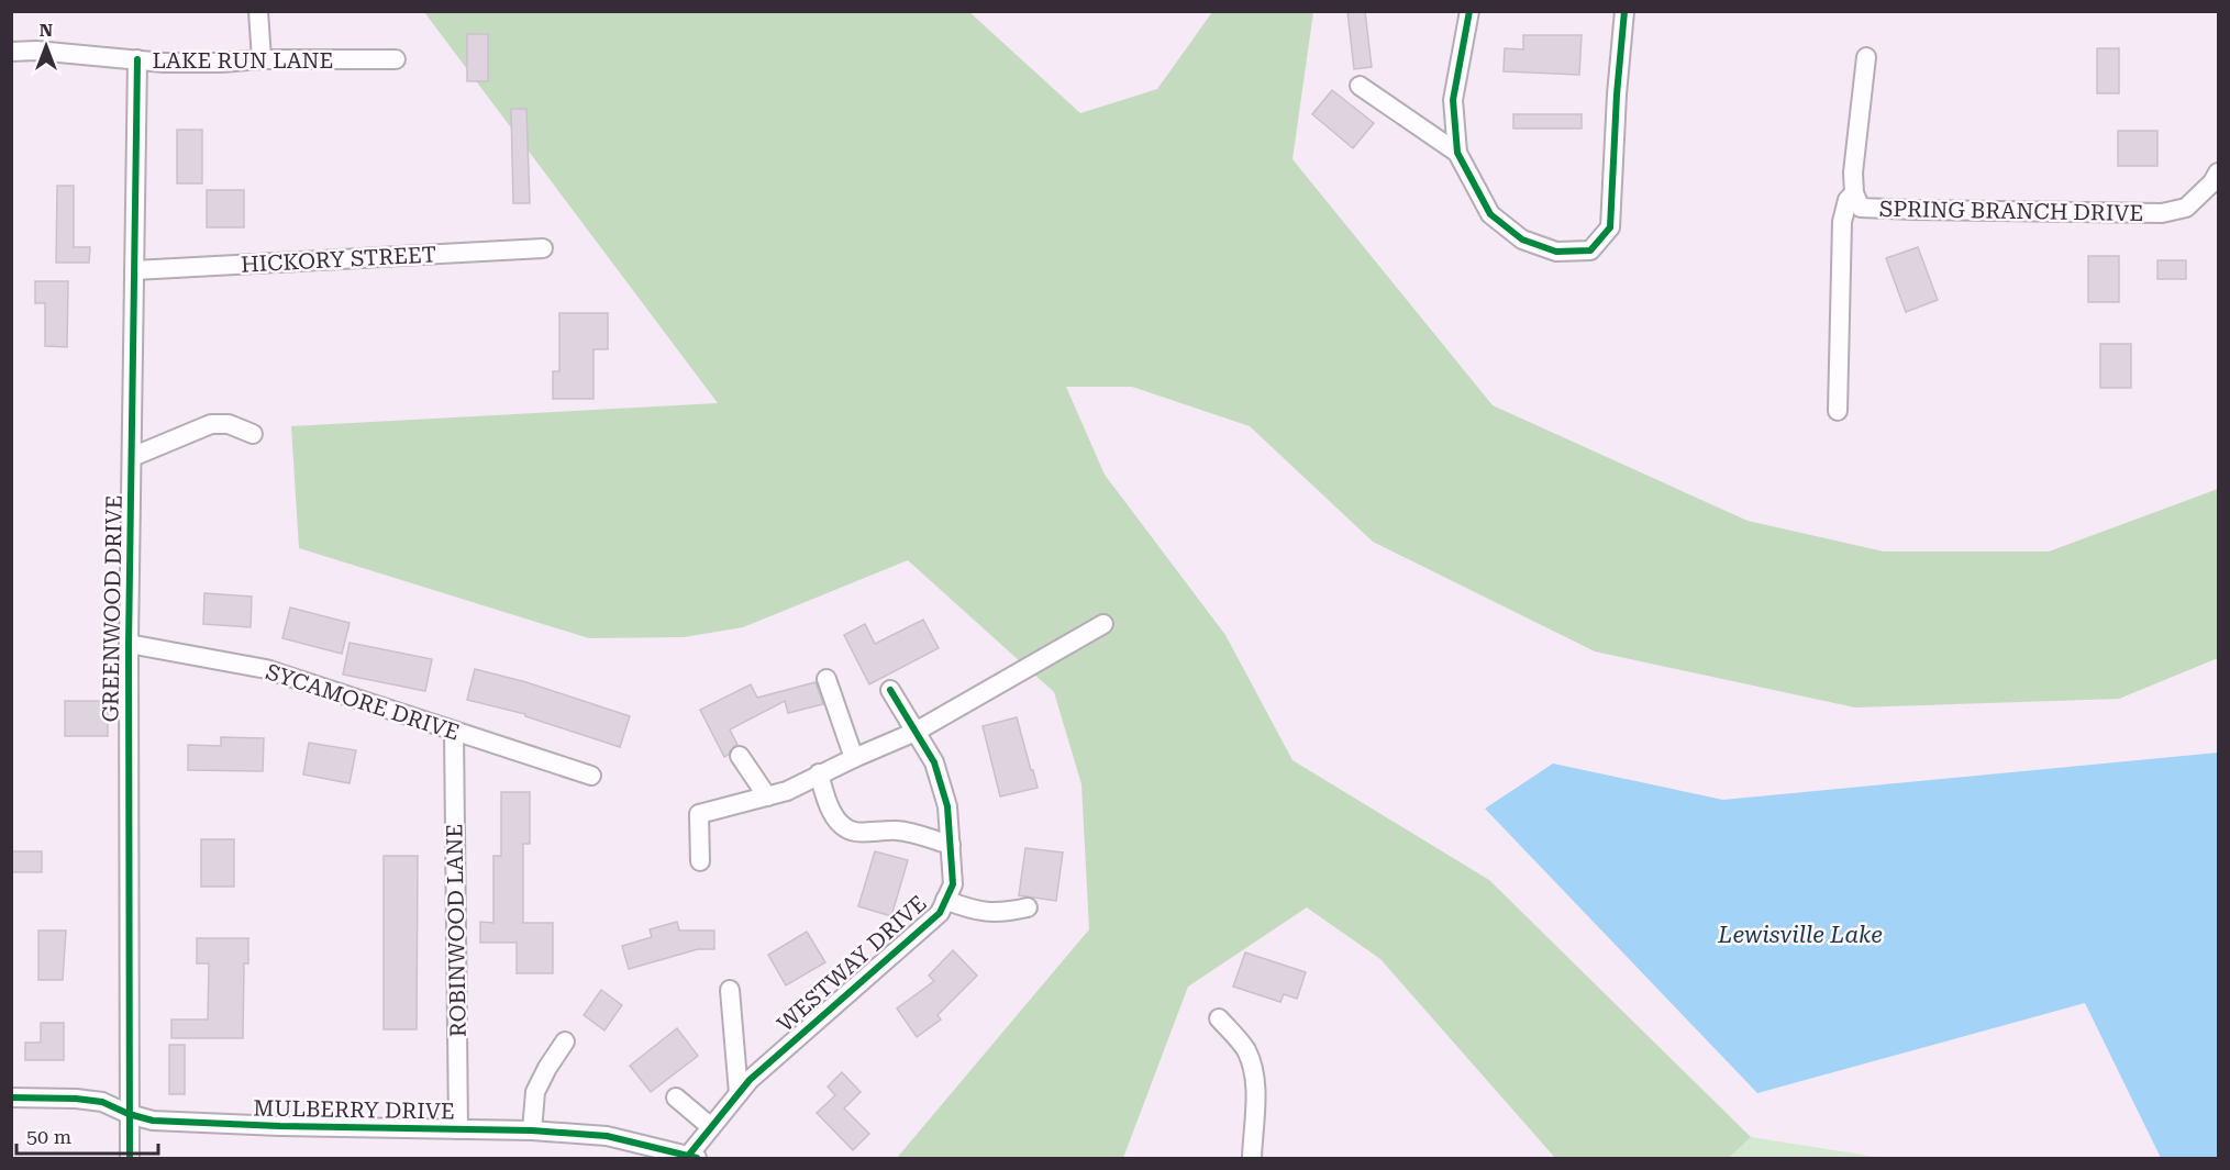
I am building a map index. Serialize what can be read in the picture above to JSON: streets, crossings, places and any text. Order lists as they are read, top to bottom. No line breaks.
{"streets":{"street":["LAKE RUN LANE","SPRING BRANCH DRIVE","HICKORY STREET","GREENWOOD DRIVE","SYCAMORE DRIVE","ROBINWOOD LANE","WESTWAY DRIVE","MULBERRY DRIVE"]},"crossings":[["LAKE RUN LANE","GREENWOOD DRIVE"],["HICKORY STREET","GREENWOOD DRIVE"],["GREENWOOD DRIVE","SYCAMORE DRIVE"],["GREENWOOD DRIVE","MULBERRY DRIVE"],["SYCAMORE DRIVE","ROBINWOOD LANE"],["ROBINWOOD LANE","MULBERRY DRIVE"],["WESTWAY DRIVE","MULBERRY DRIVE"]],"water":["Lewisville Lake"],"scale_bar":"50 m","north":"top"}
